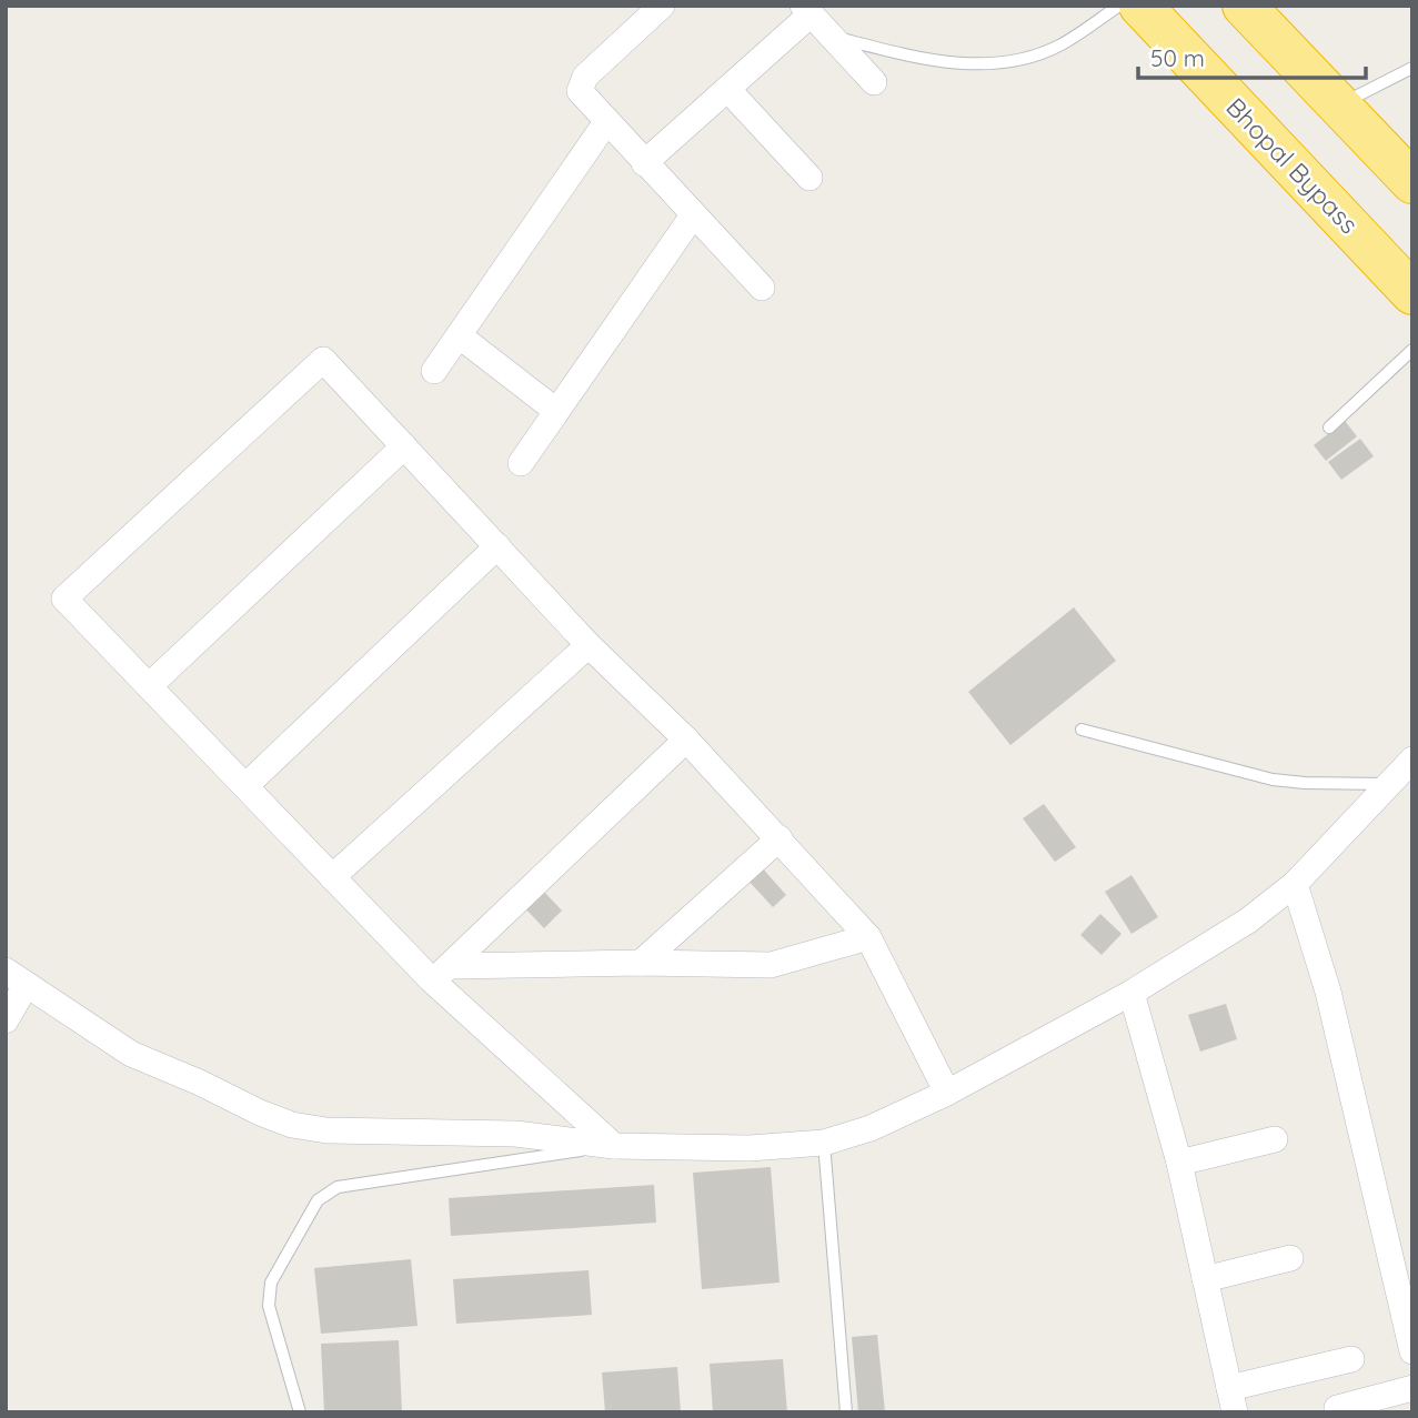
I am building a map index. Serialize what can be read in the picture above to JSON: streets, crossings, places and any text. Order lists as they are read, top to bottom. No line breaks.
{"streets":{"highway":["Bhopal Bypass"]},"scale_bar":"50 m"}
